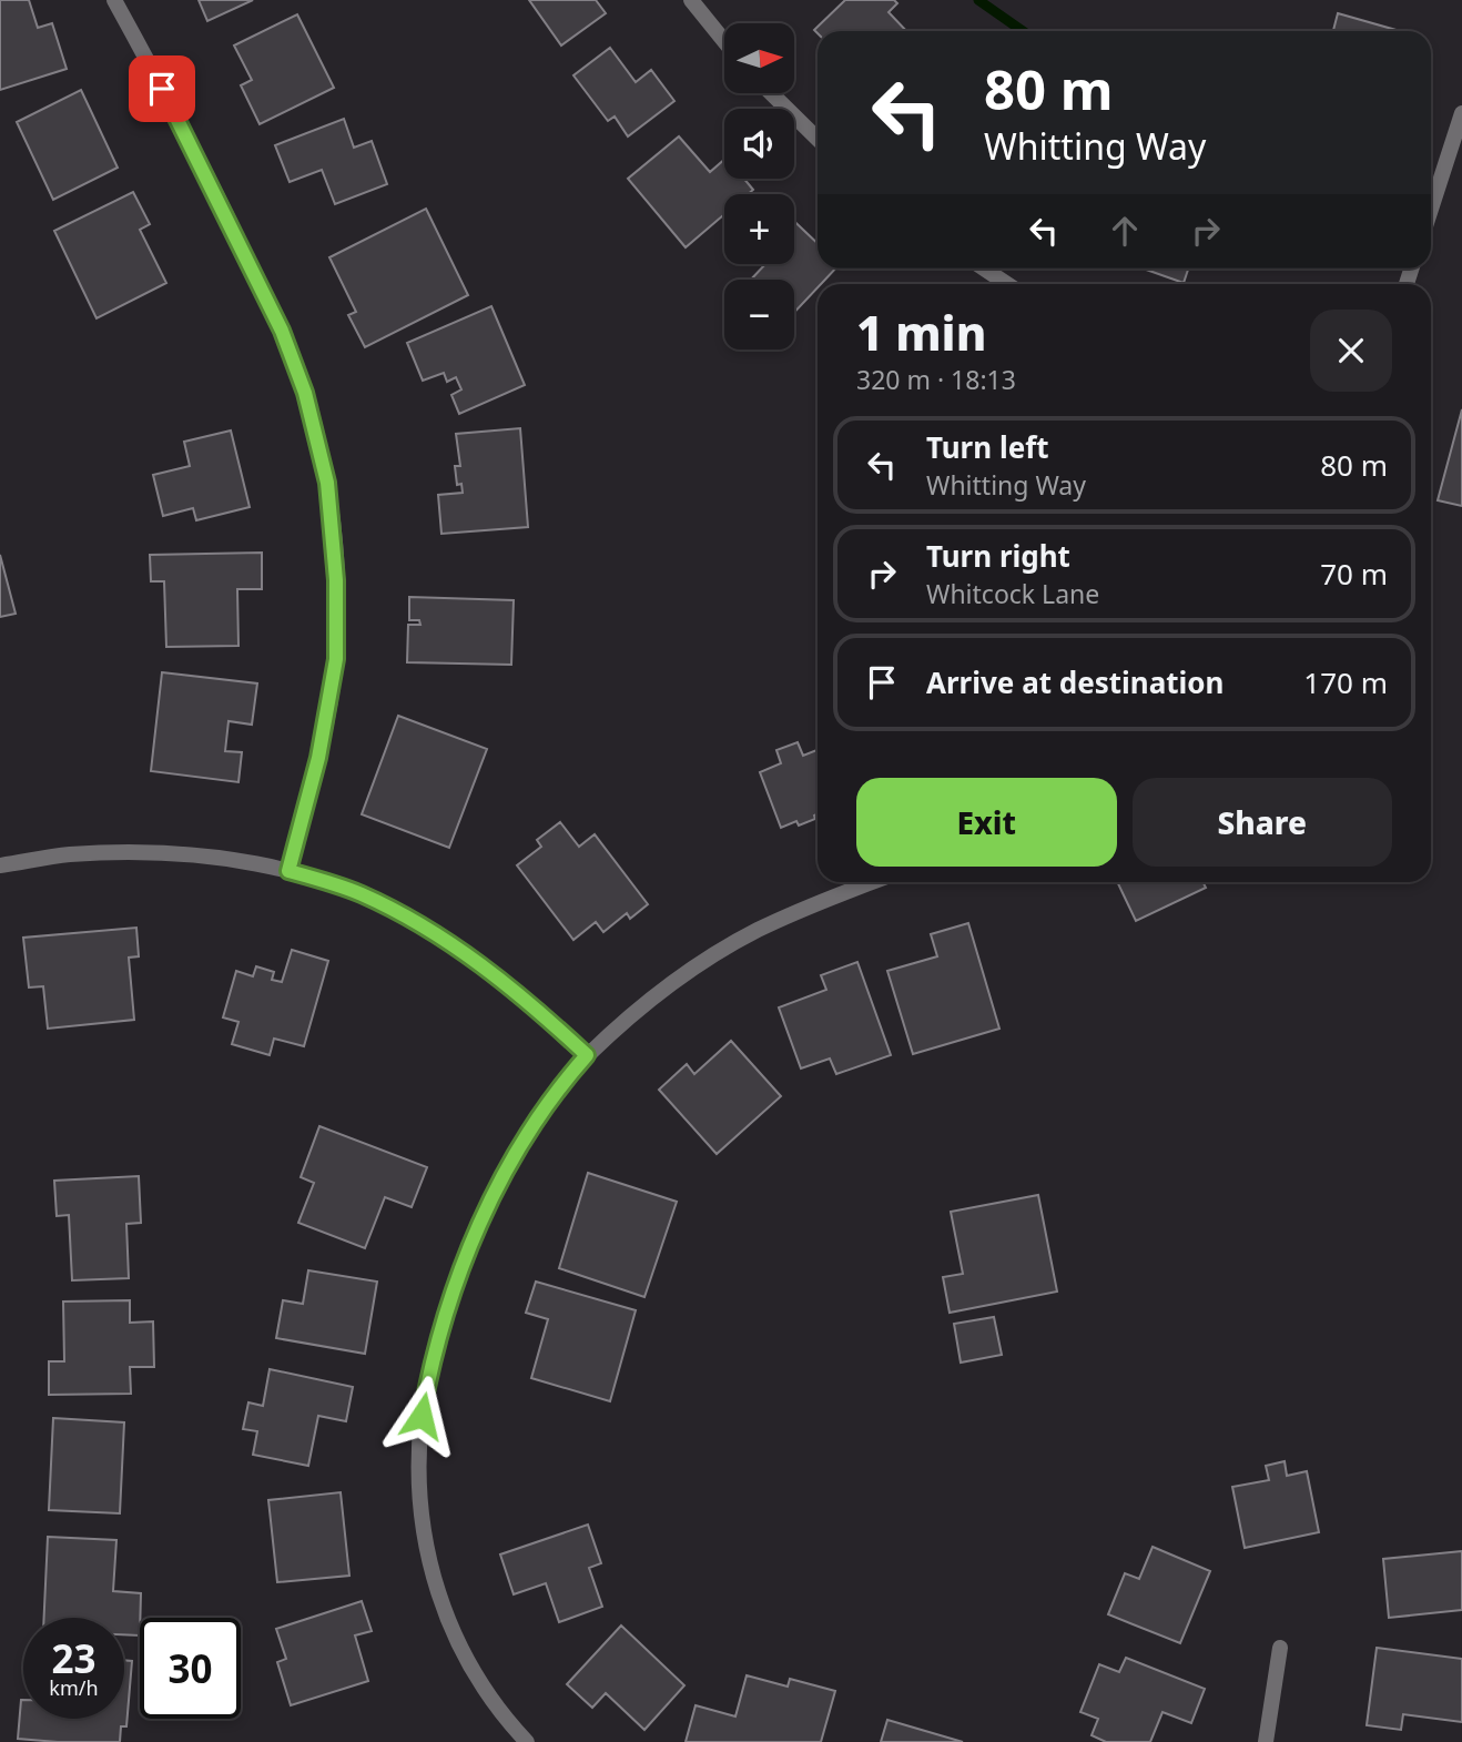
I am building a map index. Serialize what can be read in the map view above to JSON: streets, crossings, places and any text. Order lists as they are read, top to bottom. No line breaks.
{"north":"right","page":{"map_buttons":["+","−"],"turn":["80 m","Whitting Way"],"heading":["1 min","320 m · 18:13"],"list":[{"name":"Turn left","note":"Whitting Way","value":"80 m"},{"name":"Turn right","note":"Whitcock Lane","value":"70 m"},{"name":"Arrive at destination","value":"170 m"}],"buttons":["Exit","Share"],"speed":"23 km/h","limit":"30"}}
